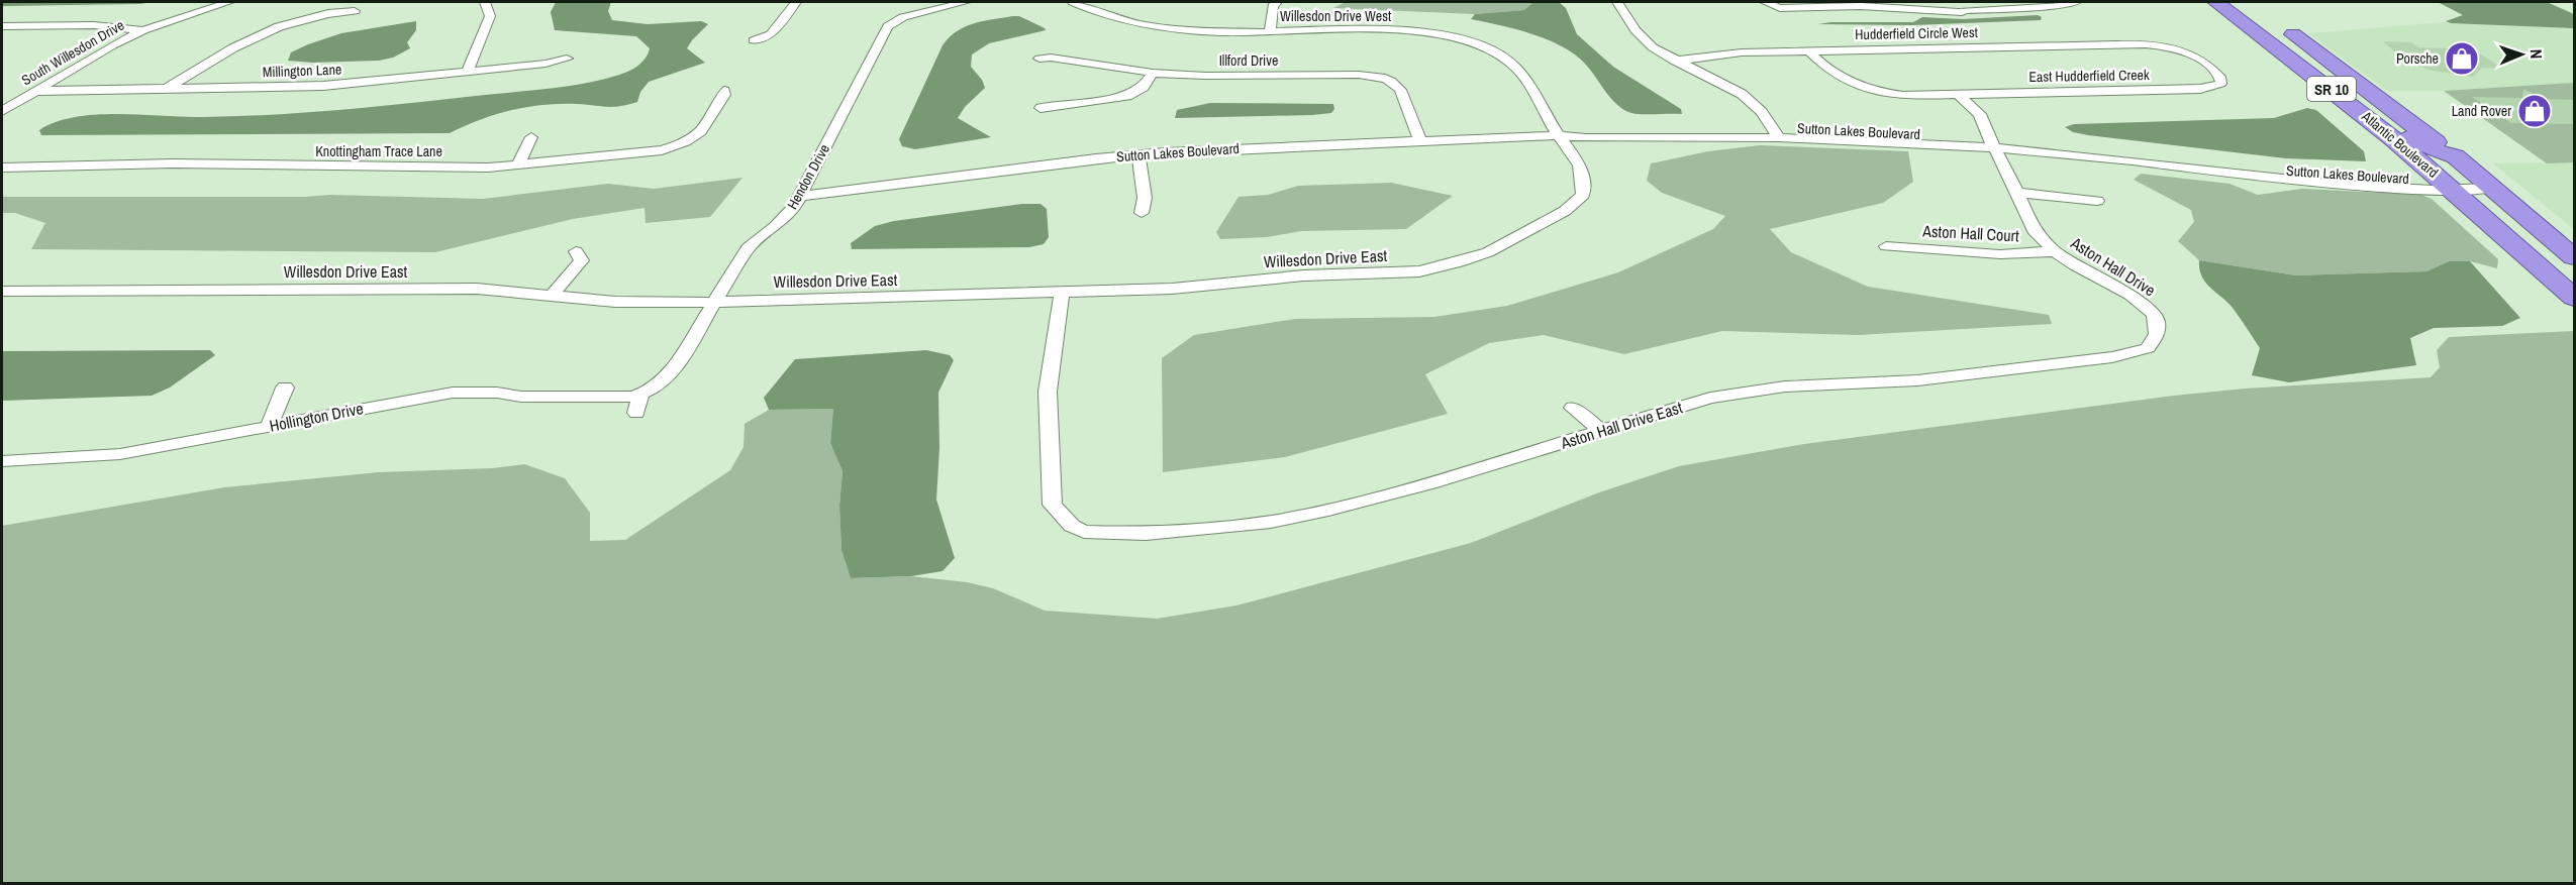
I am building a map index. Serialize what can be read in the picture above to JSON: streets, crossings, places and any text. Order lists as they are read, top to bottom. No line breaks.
{"streets":{"highway":["SR 10","Atlantic Boulevard"],"street":["Willesdon Drive West","Hudderfield Circle West","South Willesdon Drive","Illford Drive","Millington Lane","East Hudderfield Creek","Sutton Lakes Boulevard","Knottingham Trace Lane","Hendon Drive","Aston Hall Court","Willesdon Drive East","Aston Hall Drive","Hollington Drive","Aston Hall Drive East"]},"crossings":[["Willesdon Drive West","Sutton Lakes Boulevard"],["Willesdon Drive West","Willesdon Drive East"],["Hudderfield Circle West","East Hudderfield Creek"],["South Willesdon Drive","Millington Lane"],["Illford Drive","Sutton Lakes Boulevard"],["East Hudderfield Creek","Aston Hall Drive"],["Sutton Lakes Boulevard","Atlantic Boulevard"],["Sutton Lakes Boulevard","Hendon Drive"],["Sutton Lakes Boulevard","Willesdon Drive East"],["Sutton Lakes Boulevard","Aston Hall Drive"],["Hendon Drive","Willesdon Drive East"],["Hendon Drive","Hollington Drive"],["Aston Hall Court","Aston Hall Drive"],["Willesdon Drive East","Aston Hall Drive East"],["Aston Hall Drive","Aston Hall Drive East"]],"places":{"shop":["Porsche","Land Rover"]},"north":"right"}
